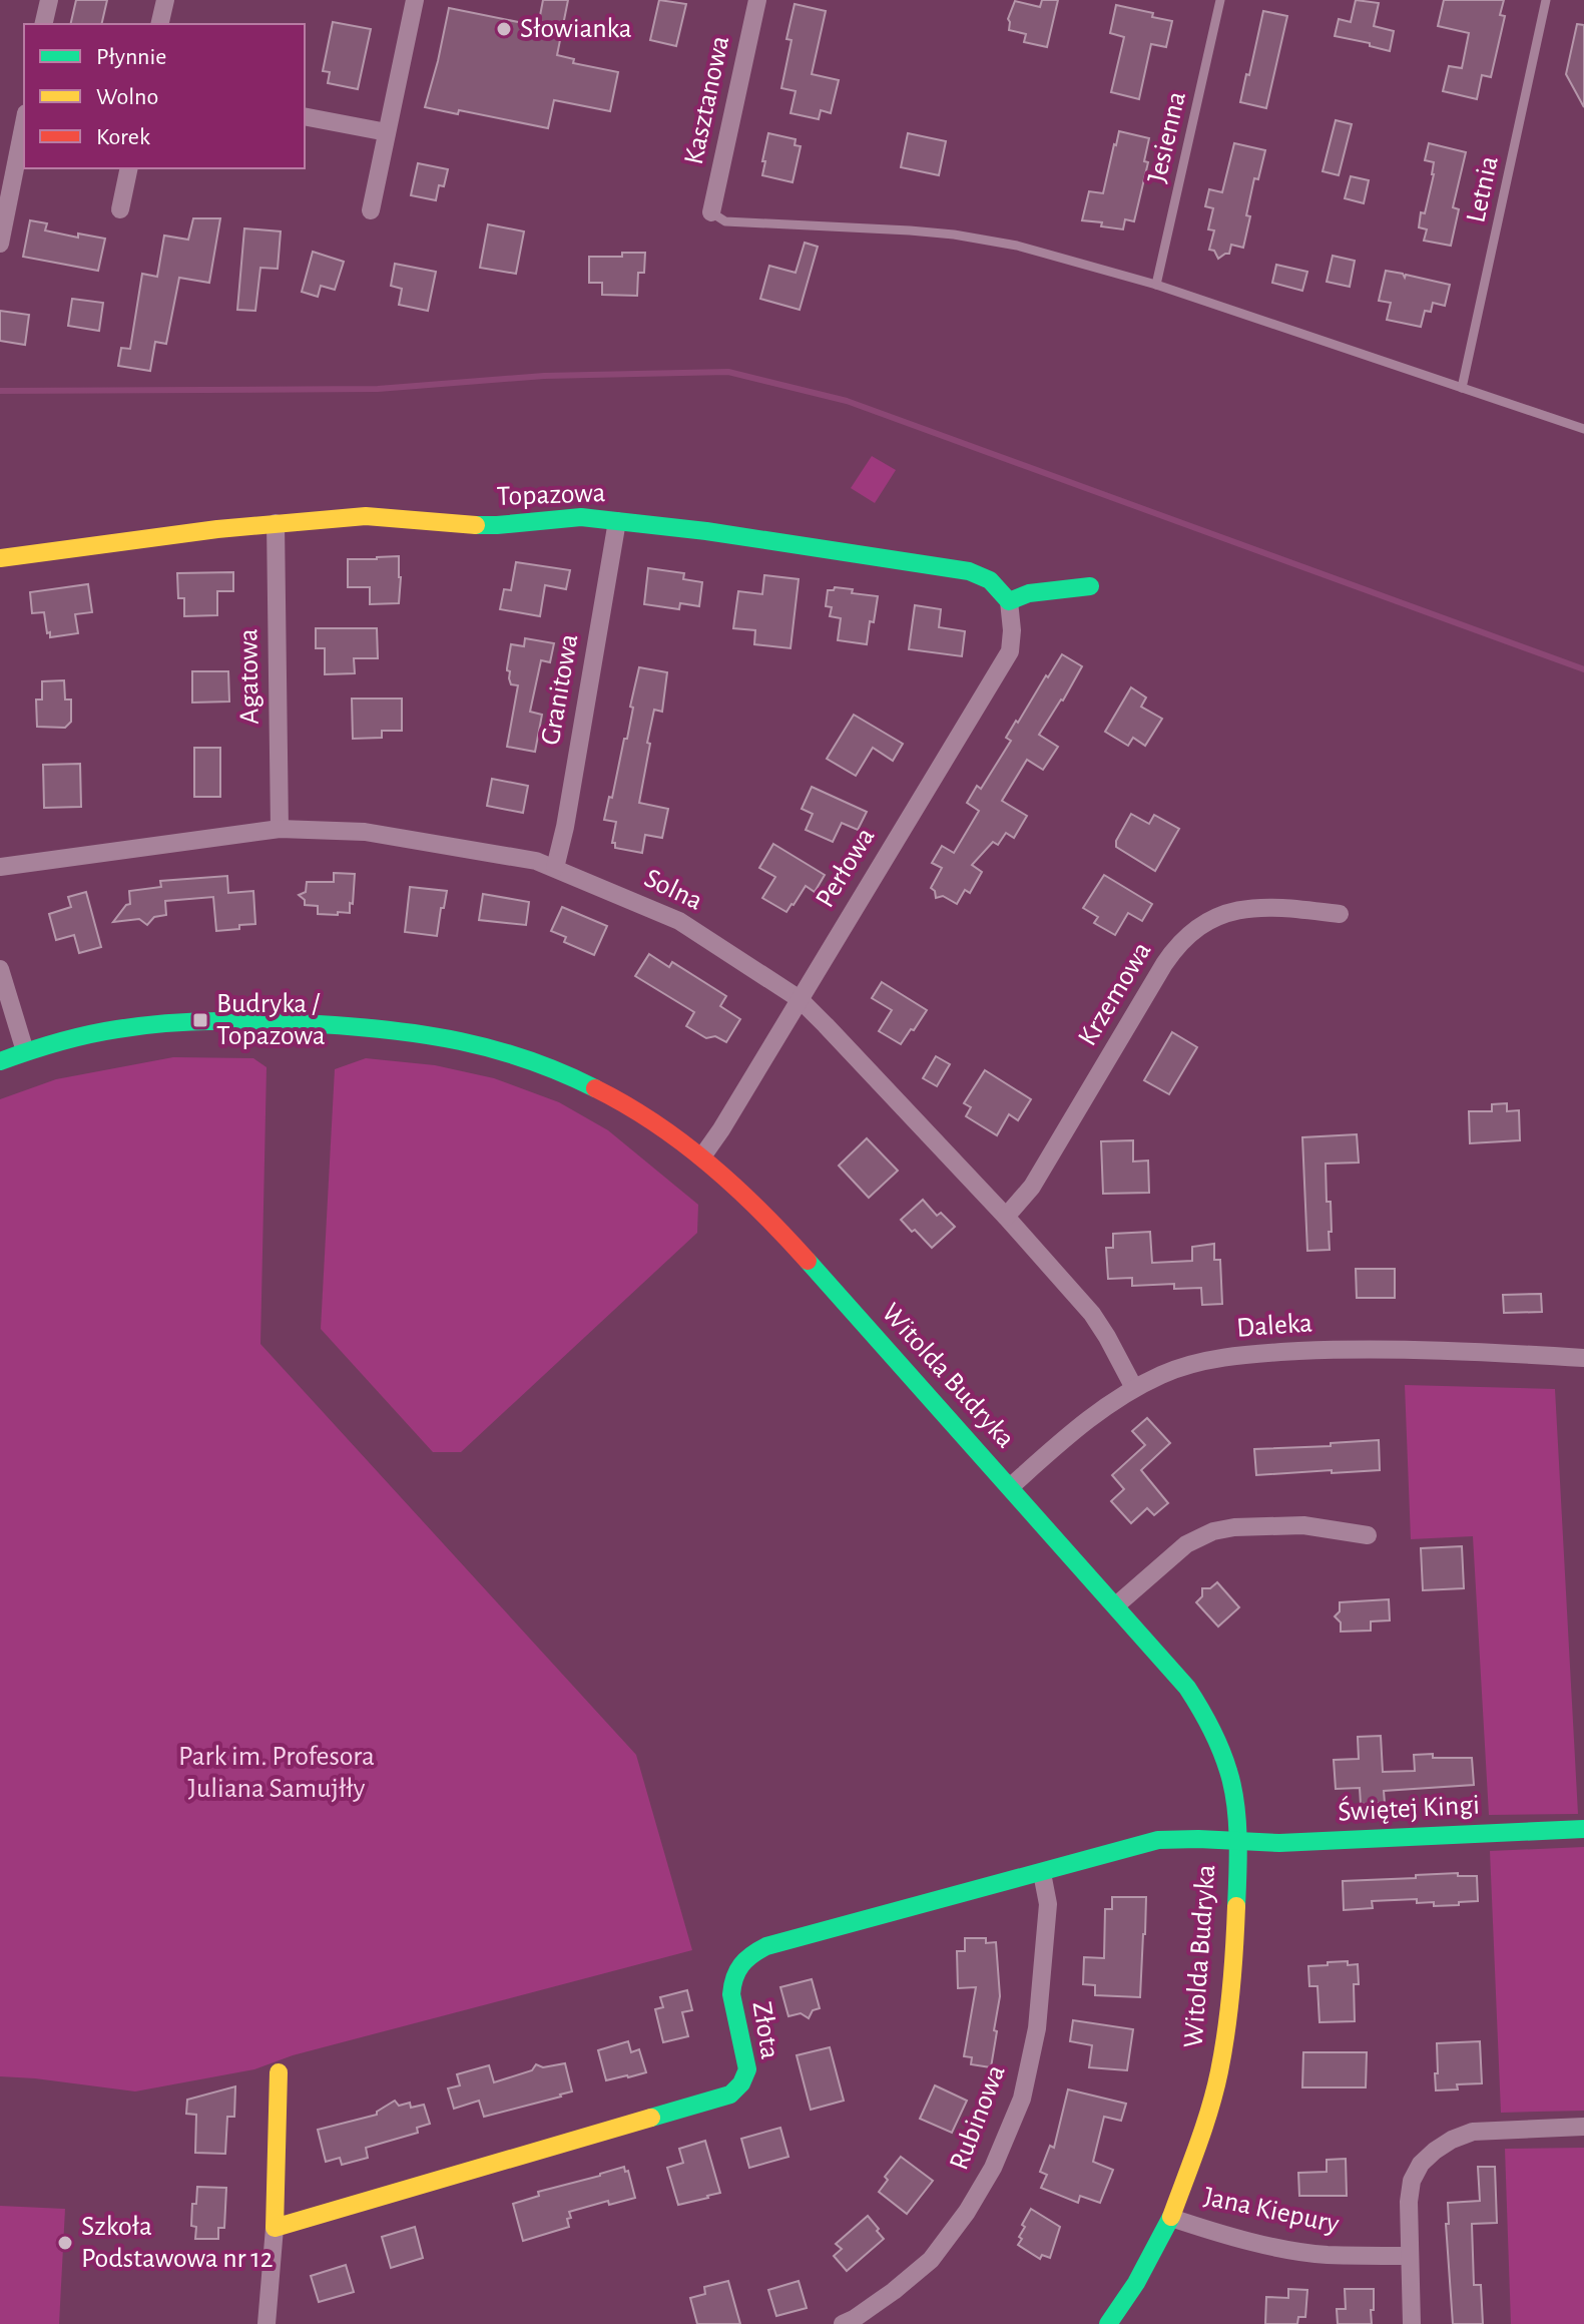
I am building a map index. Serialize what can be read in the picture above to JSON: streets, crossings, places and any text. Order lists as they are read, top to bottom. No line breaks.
{"streets":{"street":["Kasztanowa","Topazowa","Agatowa","Granitowa","Perłowa","Solna","Krzemowa","Daleka","Witolda Budryka","Świętej Kingi","Złota","Rubinowa","Jana Kiepury"],"lane":["Jesienna","Letnia"]},"crossings":[["Topazowa","Agatowa"],["Topazowa","Granitowa"],["Topazowa","Perłowa"],["Agatowa","Solna"],["Granitowa","Solna"],["Perłowa","Solna"],["Perłowa","Witolda Budryka"],["Solna","Krzemowa"],["Solna","Daleka"],["Daleka","Witolda Budryka"],["Witolda Budryka","Świętej Kingi"],["Witolda Budryka","Złota"],["Witolda Budryka","Jana Kiepury"],["Świętej Kingi","Złota"],["Złota","Rubinowa"]],"parks":["Park im. Profesora Juliana Samujłły"],"places":{"other":["Słowianka","Szkoła Podstawowa nr 12"],"transit":["Budryka / Topazowa"]},"legend":["Płynnie","Wolno","Korek"]}
